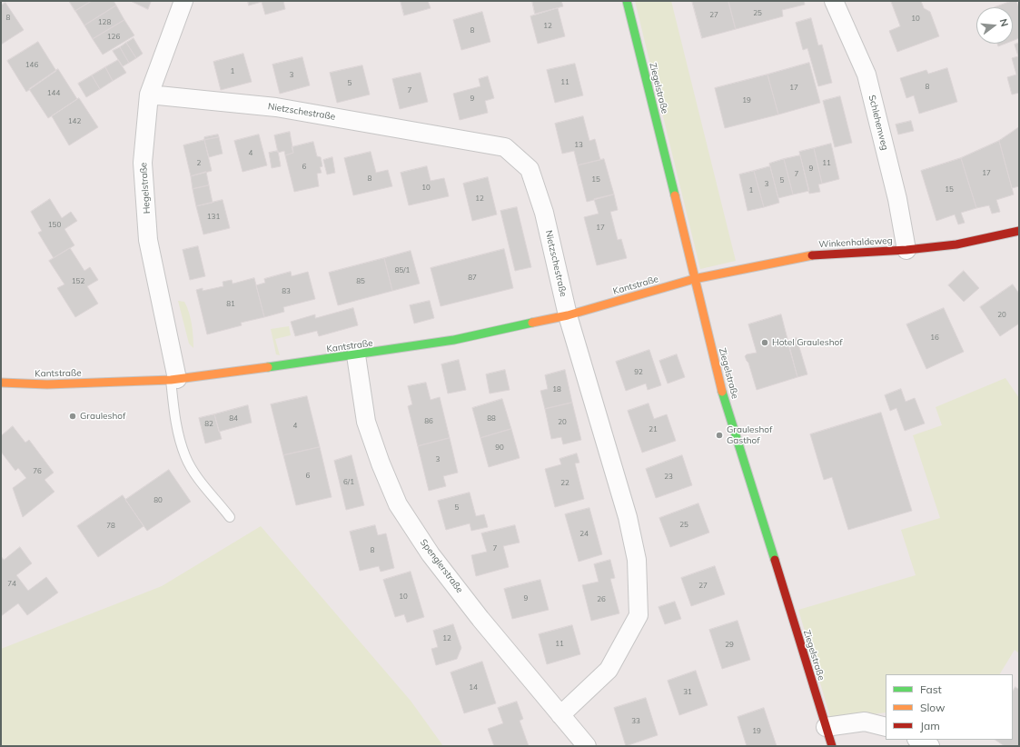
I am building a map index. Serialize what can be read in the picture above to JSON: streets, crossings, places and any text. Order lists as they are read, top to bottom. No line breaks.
{"streets":{"street":["Ziegelstraße","Nietzschestraße","Schlehenweg","Hegelstraße","Winkenhaldeweg","Kantstraße","Spenglerstraße"]},"crossings":[["Ziegelstraße","Winkenhaldeweg"],["Ziegelstraße","Kantstraße"],["Nietzschestraße","Hegelstraße"],["Nietzschestraße","Kantstraße"],["Nietzschestraße","Spenglerstraße"],["Schlehenweg","Winkenhaldeweg"],["Hegelstraße","Kantstraße"],["Winkenhaldeweg","Kantstraße"],["Kantstraße","Spenglerstraße"]],"places":["Hotel Grauleshof","Grauleshof","Grauleshof Gasthof"],"house_numbers":["25","27","8","10","128","12","8","126","146","1","3","11","5","8","17","7","144","9","19","142","13","4","2","11","6","9","17","7","8","15","5","3","10","15","1","12","131","150","17","85/1","87","152","85","83","81","20","16","92","18","84","88","86","20","82","4","21","90","3","76","6","23","6/1","22","80","5","25","78","24","7","8","74","27","10","9","26","12","11","29","14","31","33","19"],"legend":["Fast","Slow","Jam"],"north":"right"}
